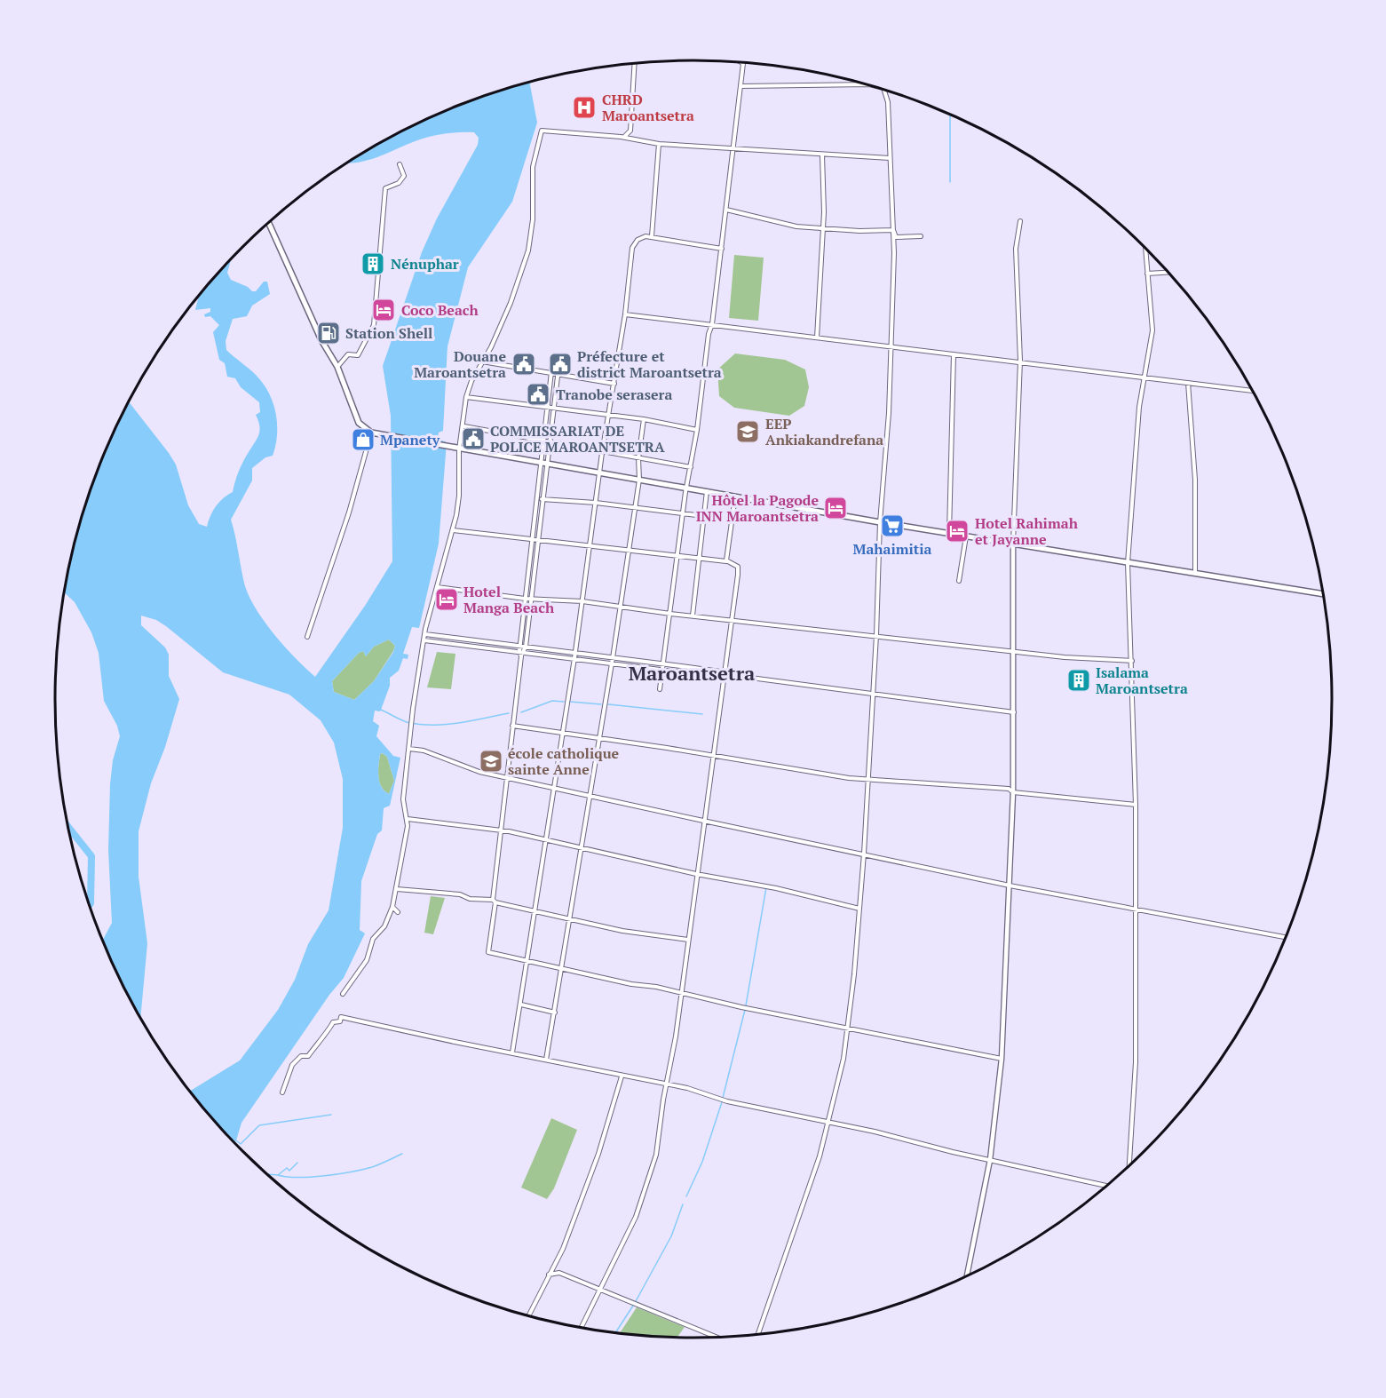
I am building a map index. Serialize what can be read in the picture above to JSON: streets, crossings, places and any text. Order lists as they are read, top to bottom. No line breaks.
{"districts":["Maroantsetra"],"places":{"hospital":["CHRD Maroantsetra"],"building":["Nénuphar","Isalama Maroantsetra"],"hotel":["Coco Beach","Hôtel la Pagode INN Maroantsetra","Hotel Rahimah et Jayanne","Hotel Manga Beach"],"fuel station":["Station Shell"],"public building":["Douane Maroantsetra","Préfecture et district Maroantsetra","Tranobe serasera","COMMISSARIAT DE POLICE MAROANTSETRA"],"school or university":["EEP Ankiakandrefana","école catholique sainte Anne"],"shop":["Mpanety"],"supermarket":["Mahaimitia"]}}
